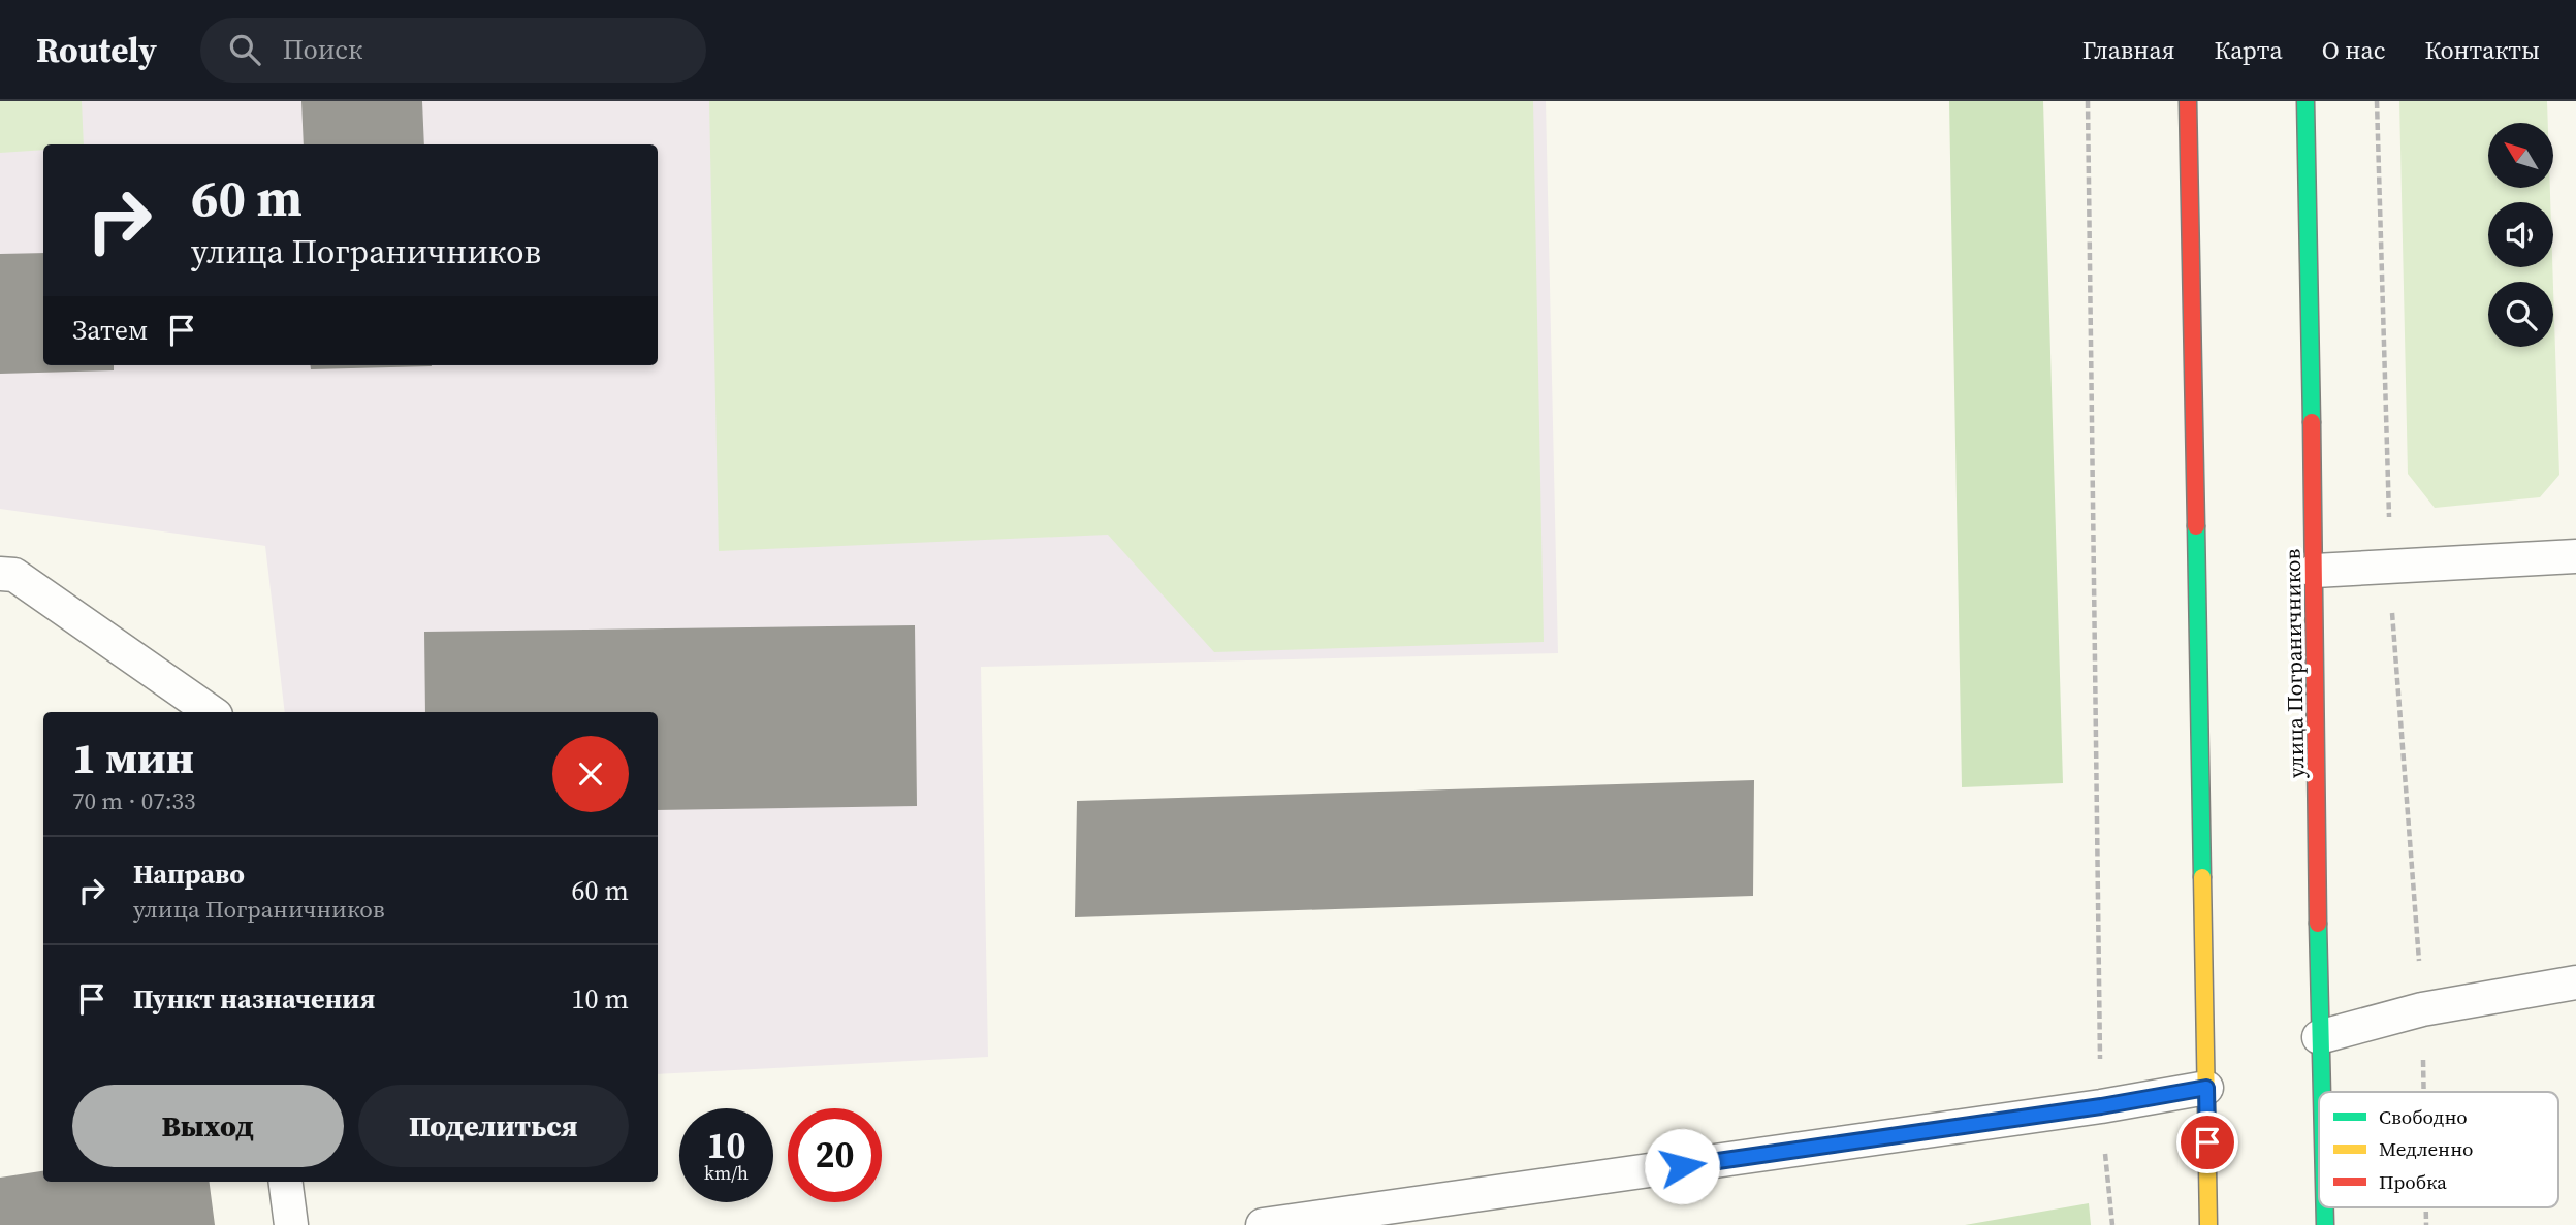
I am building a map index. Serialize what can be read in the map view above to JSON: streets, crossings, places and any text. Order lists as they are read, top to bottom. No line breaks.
{"streets":{"main road":["улица Пограничников"]},"legend":["Свободно","Медленно","Пробка"],"north":"top left","page":{"header":"Routely","search":"Поиск","nav":["Главная","Карта","О нас","Контакты"],"turn":["60 m","улица Пограничников"],"then":"Затем","heading":["1 мин","70 m · 07:33"],"list":[{"name":"Направо","note":"улица Пограничников","value":"60 m"},{"name":"Пункт назначения","value":"10 m"}],"buttons":["Выход","Поделиться"],"speed":"10 km/h","limit":"20"}}
